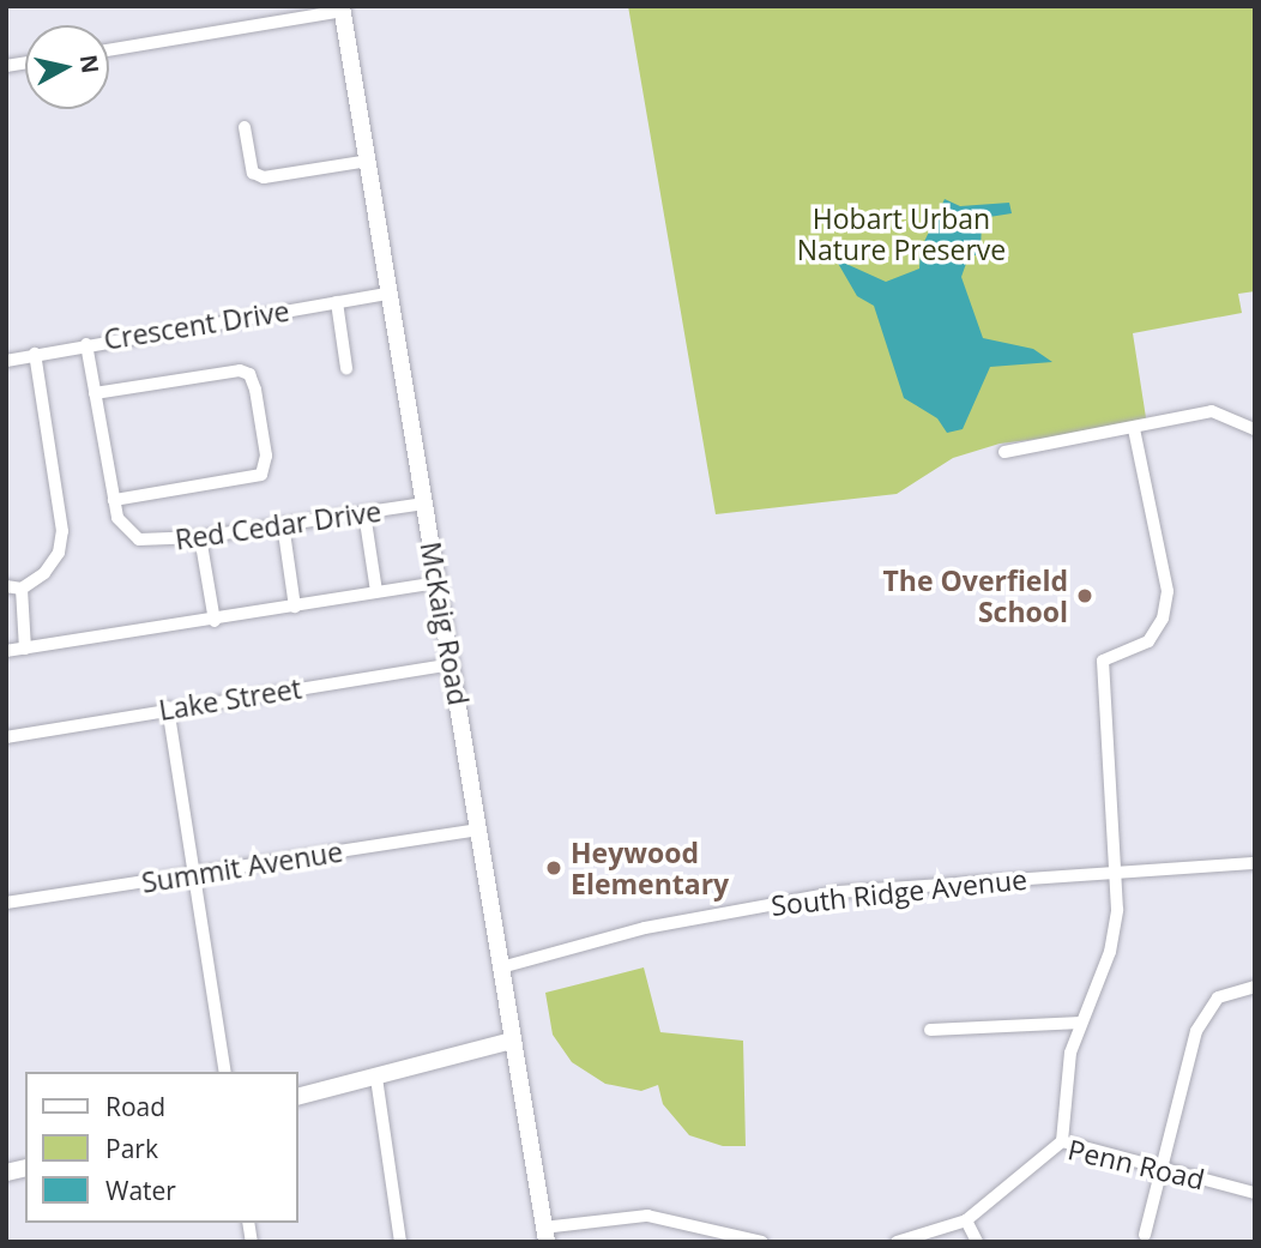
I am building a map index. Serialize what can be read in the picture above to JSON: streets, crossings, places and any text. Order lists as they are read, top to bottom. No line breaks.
{"streets":{"street":["Crescent Drive","Red Cedar Drive","McKaig Road","Lake Street","Summit Avenue","South Ridge Avenue","Penn Road"]},"crossings":[["Crescent Drive","Red Cedar Drive"],["Crescent Drive","McKaig Road"],["Red Cedar Drive","McKaig Road"],["McKaig Road","Lake Street"],["McKaig Road","Summit Avenue"],["McKaig Road","South Ridge Avenue"]],"parks":["Hobart Urban Nature Preserve"],"places":["The Overfield School","Heywood Elementary"],"legend":["Road","Park","Water"],"north":"right"}
